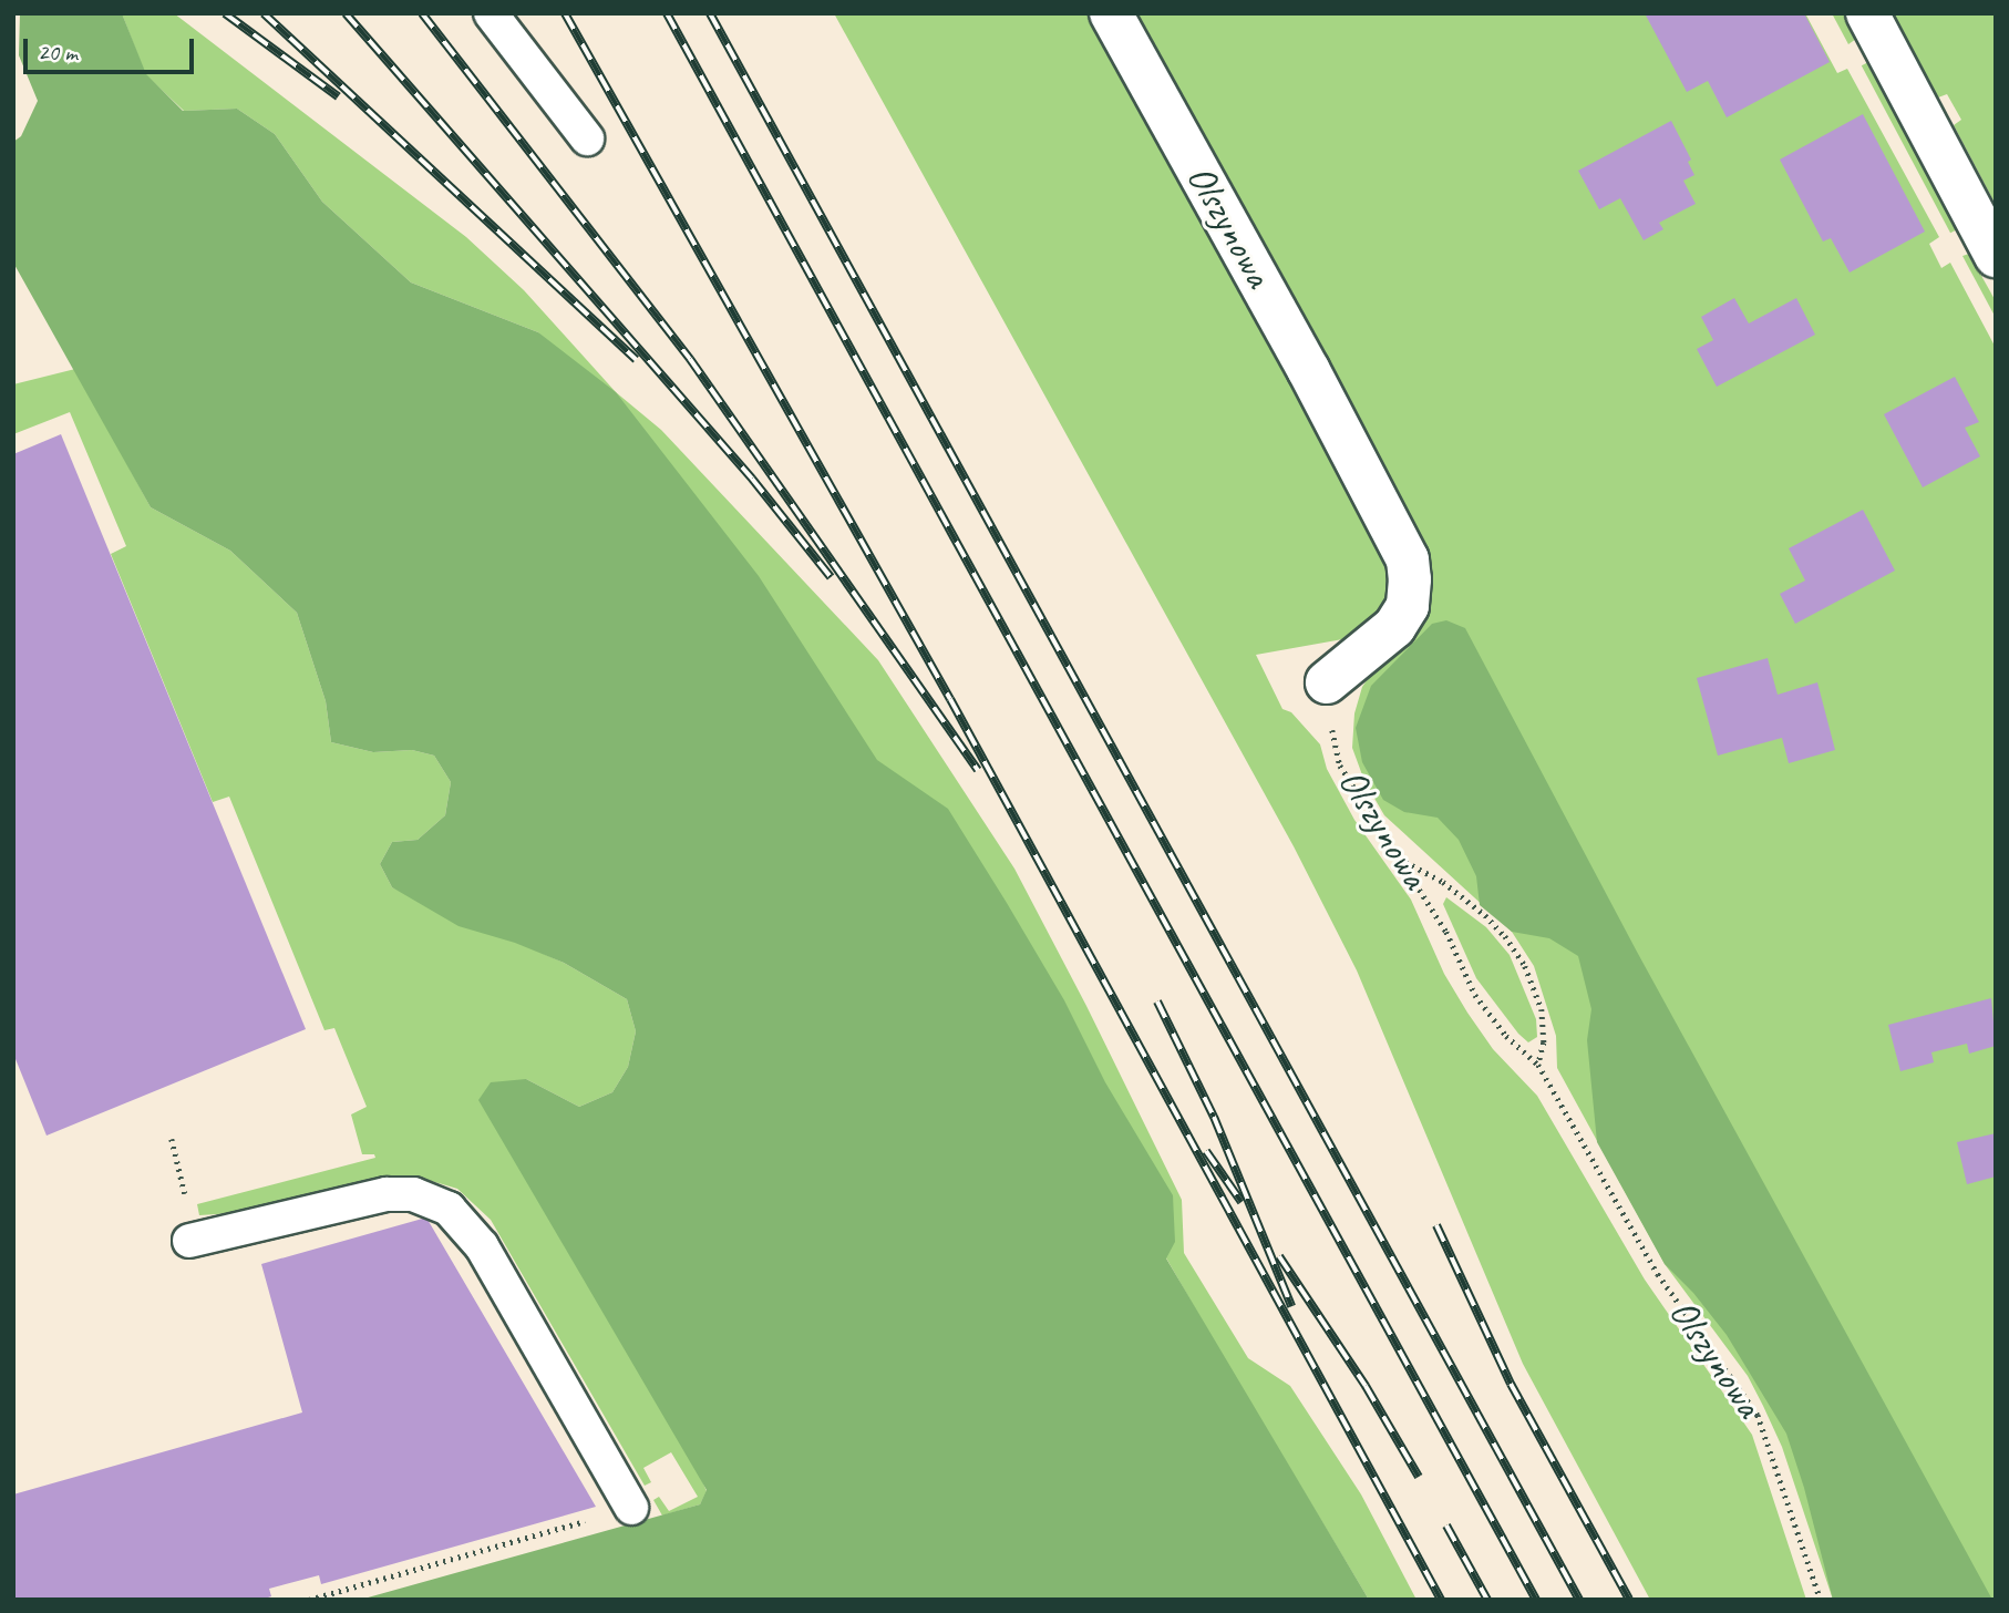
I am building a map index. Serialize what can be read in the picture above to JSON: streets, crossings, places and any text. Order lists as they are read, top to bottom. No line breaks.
{"streets":{"street":["Olszynowa"]},"scale_bar":"20 m"}
